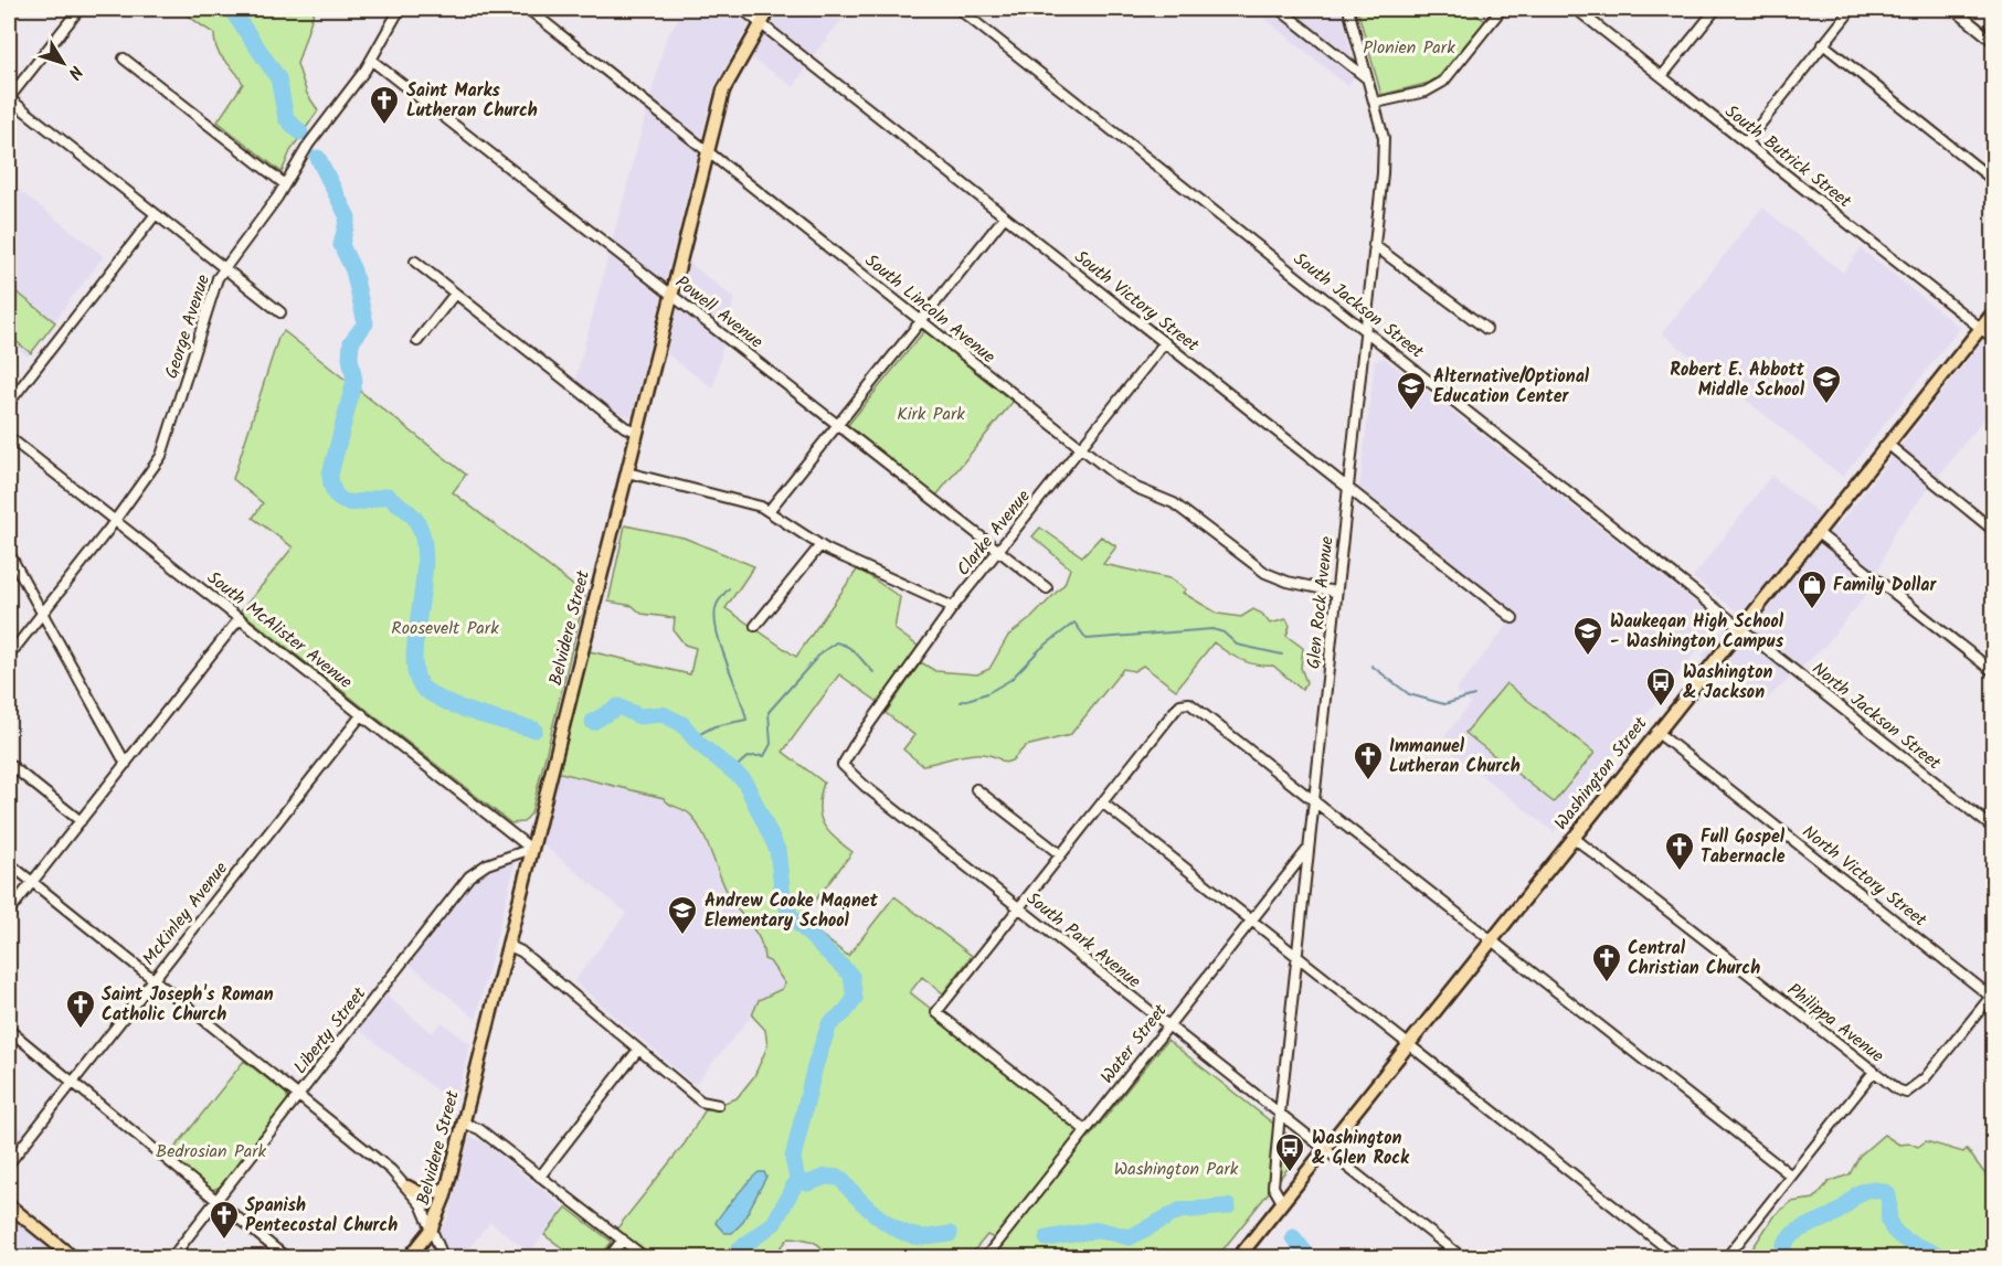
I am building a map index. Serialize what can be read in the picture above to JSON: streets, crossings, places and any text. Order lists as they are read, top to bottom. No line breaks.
{"streets":{"main road":["Belvidere Street","Washington Street"],"street":["South Butrick Street","South Victory Street","South Jackson Street","South Lincoln Avenue","Powell Avenue","George Avenue","Clarke Avenue","Glen Rock Avenue","South McAlister Avenue","North Jackson Street","North Victory Street","McKinley Avenue","South Park Avenue","Philippa Avenue","Liberty Street","Water Street"]},"crossings":[["South Butrick Street","Washington Street"],["South Victory Street","Clarke Avenue"],["South Victory Street","Glen Rock Avenue"],["South Victory Street","Belvidere Street"],["South Jackson Street","Glen Rock Avenue"],["South Jackson Street","North Jackson Street"],["South Jackson Street","Washington Street"],["South Lincoln Avenue","Clarke Avenue"],["South Lincoln Avenue","Glen Rock Avenue"],["South Lincoln Avenue","Belvidere Street"],["Powell Avenue","George Avenue"],["Powell Avenue","Clarke Avenue"],["Powell Avenue","Belvidere Street"],["George Avenue","South McAlister Avenue"],["Clarke Avenue","South Park Avenue"],["Glen Rock Avenue","Washington Street"],["Glen Rock Avenue","South Park Avenue"],["Glen Rock Avenue","Water Street"],["Belvidere Street","South McAlister Avenue"],["Belvidere Street","Liberty Street"],["South McAlister Avenue","McKinley Avenue"],["South McAlister Avenue","Liberty Street"],["North Jackson Street","Washington Street"],["Washington Street","North Victory Street"],["Washington Street","South Park Avenue"],["Washington Street","Philippa Avenue"],["North Victory Street","Philippa Avenue"],["South Park Avenue","Water Street"]],"parks":["Plonien Park","Kirk Park","Roosevelt Park","Bedrosian Park","Washington Park"],"places":{"church":["Saint Marks Lutheran Church","Immanuel Lutheran Church","Full Gospel Tabernacle","Central Christian Church","Saint Joseph's Roman Catholic Church","Spanish Pentecostal Church"],"school or university":["Robert E. Abbott Middle School","Alternative/Optional Education Center","Waukegan High School - Washington Campus","Andrew Cooke Magnet Elementary School"],"shop":["Family Dollar"],"bus stop":["Washington & Jackson","Washington & Glen Rock"]},"north":"bottom right"}
